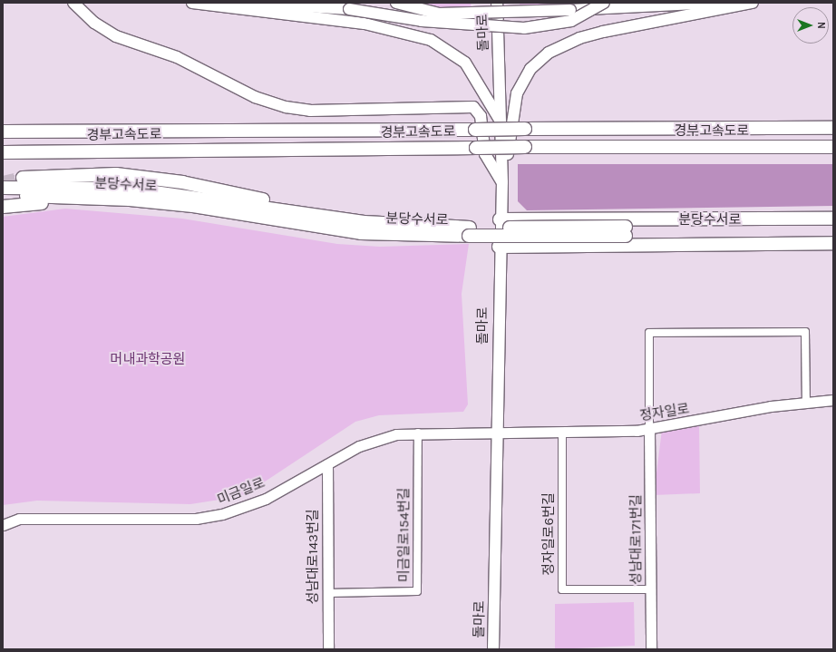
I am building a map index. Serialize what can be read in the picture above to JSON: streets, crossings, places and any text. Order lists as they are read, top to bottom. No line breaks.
{"streets":{"highway":["경부고속도로","분당수서로"],"main road":["돌마로"],"street":["정자일로","미금일로","정자일로6번길","미금일로154번길","성남대로171번길","성남대로143번길"]},"crossings":[["돌마로","정자일로"],["돌마로","미금일로"],["정자일로","미금일로"],["정자일로","정자일로6번길"],["정자일로","성남대로171번길"],["미금일로","미금일로154번길"],["미금일로","성남대로143번길"],["정자일로6번길","성남대로171번길"],["미금일로154번길","성남대로143번길"]],"parks":["머내과학공원"],"north":"right"}
